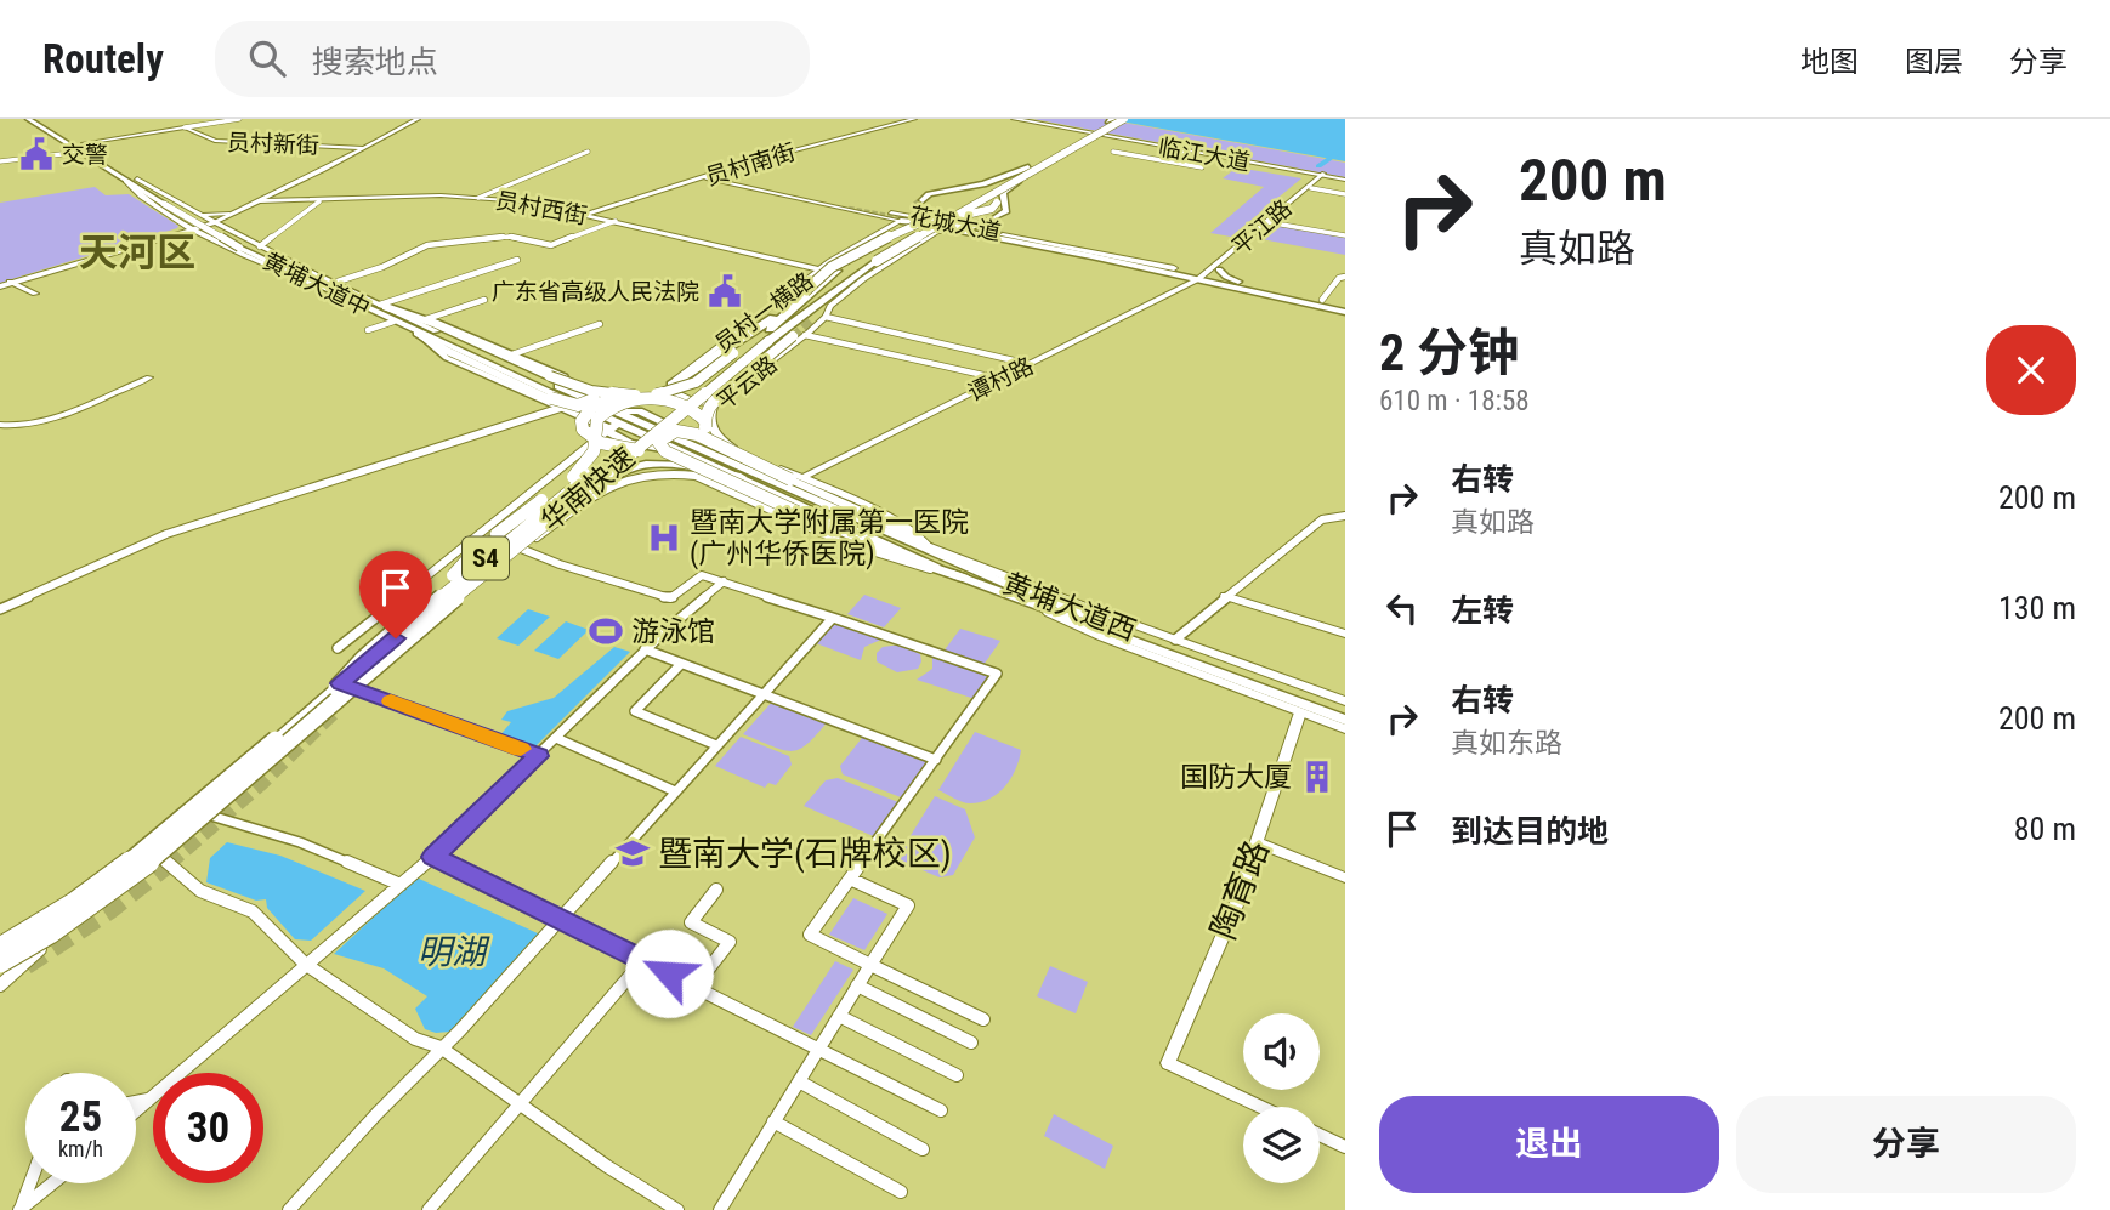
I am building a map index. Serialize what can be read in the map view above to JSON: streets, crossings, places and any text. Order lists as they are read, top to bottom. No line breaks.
{"streets":{"highway":["华南快速","S4"],"main road":["临江大道","花城大道","黄埔大道中","黄埔大道西"],"street":["员村新街","员村南街","员村西街","平江路","员村一横路","谭村路","平云路","陶育路"]},"crossings":[["临江大道","平江路"],["员村南街","员村西街"],["员村南街","花城大道"],["员村西街","员村一横路"],["花城大道","平江路"],["花城大道","员村一横路"],["花城大道","谭村路"],["花城大道","平云路"],["平江路","谭村路"],["黄埔大道中","黄埔大道西"],["谭村路","平云路"],["平云路","华南快速"]],"districts":["天河区"],"water":["明湖"],"places":{"public building":["交警","广东省高级人民法院"],"hospital":["暨南大学附属第一医院 (广州华侨医院)"],"sports":["游泳馆"],"building":["国防大厦"],"school or university":["暨南大学(石牌校区)"]},"page":{"header":"Routely","search":"搜索地点","nav":["地图","图层","分享"],"turn":["200 m","真如路"],"heading":["2 分钟","610 m · 18:58"],"list":[{"name":"右转","note":"真如路","value":"200 m"},{"name":"左转","value":"130 m"},{"name":"右转","note":"真如东路","value":"200 m"},{"name":"到达目的地","value":"80 m"}],"speed":"25 km/h","limit":"30","buttons":["退出","分享"]}}
